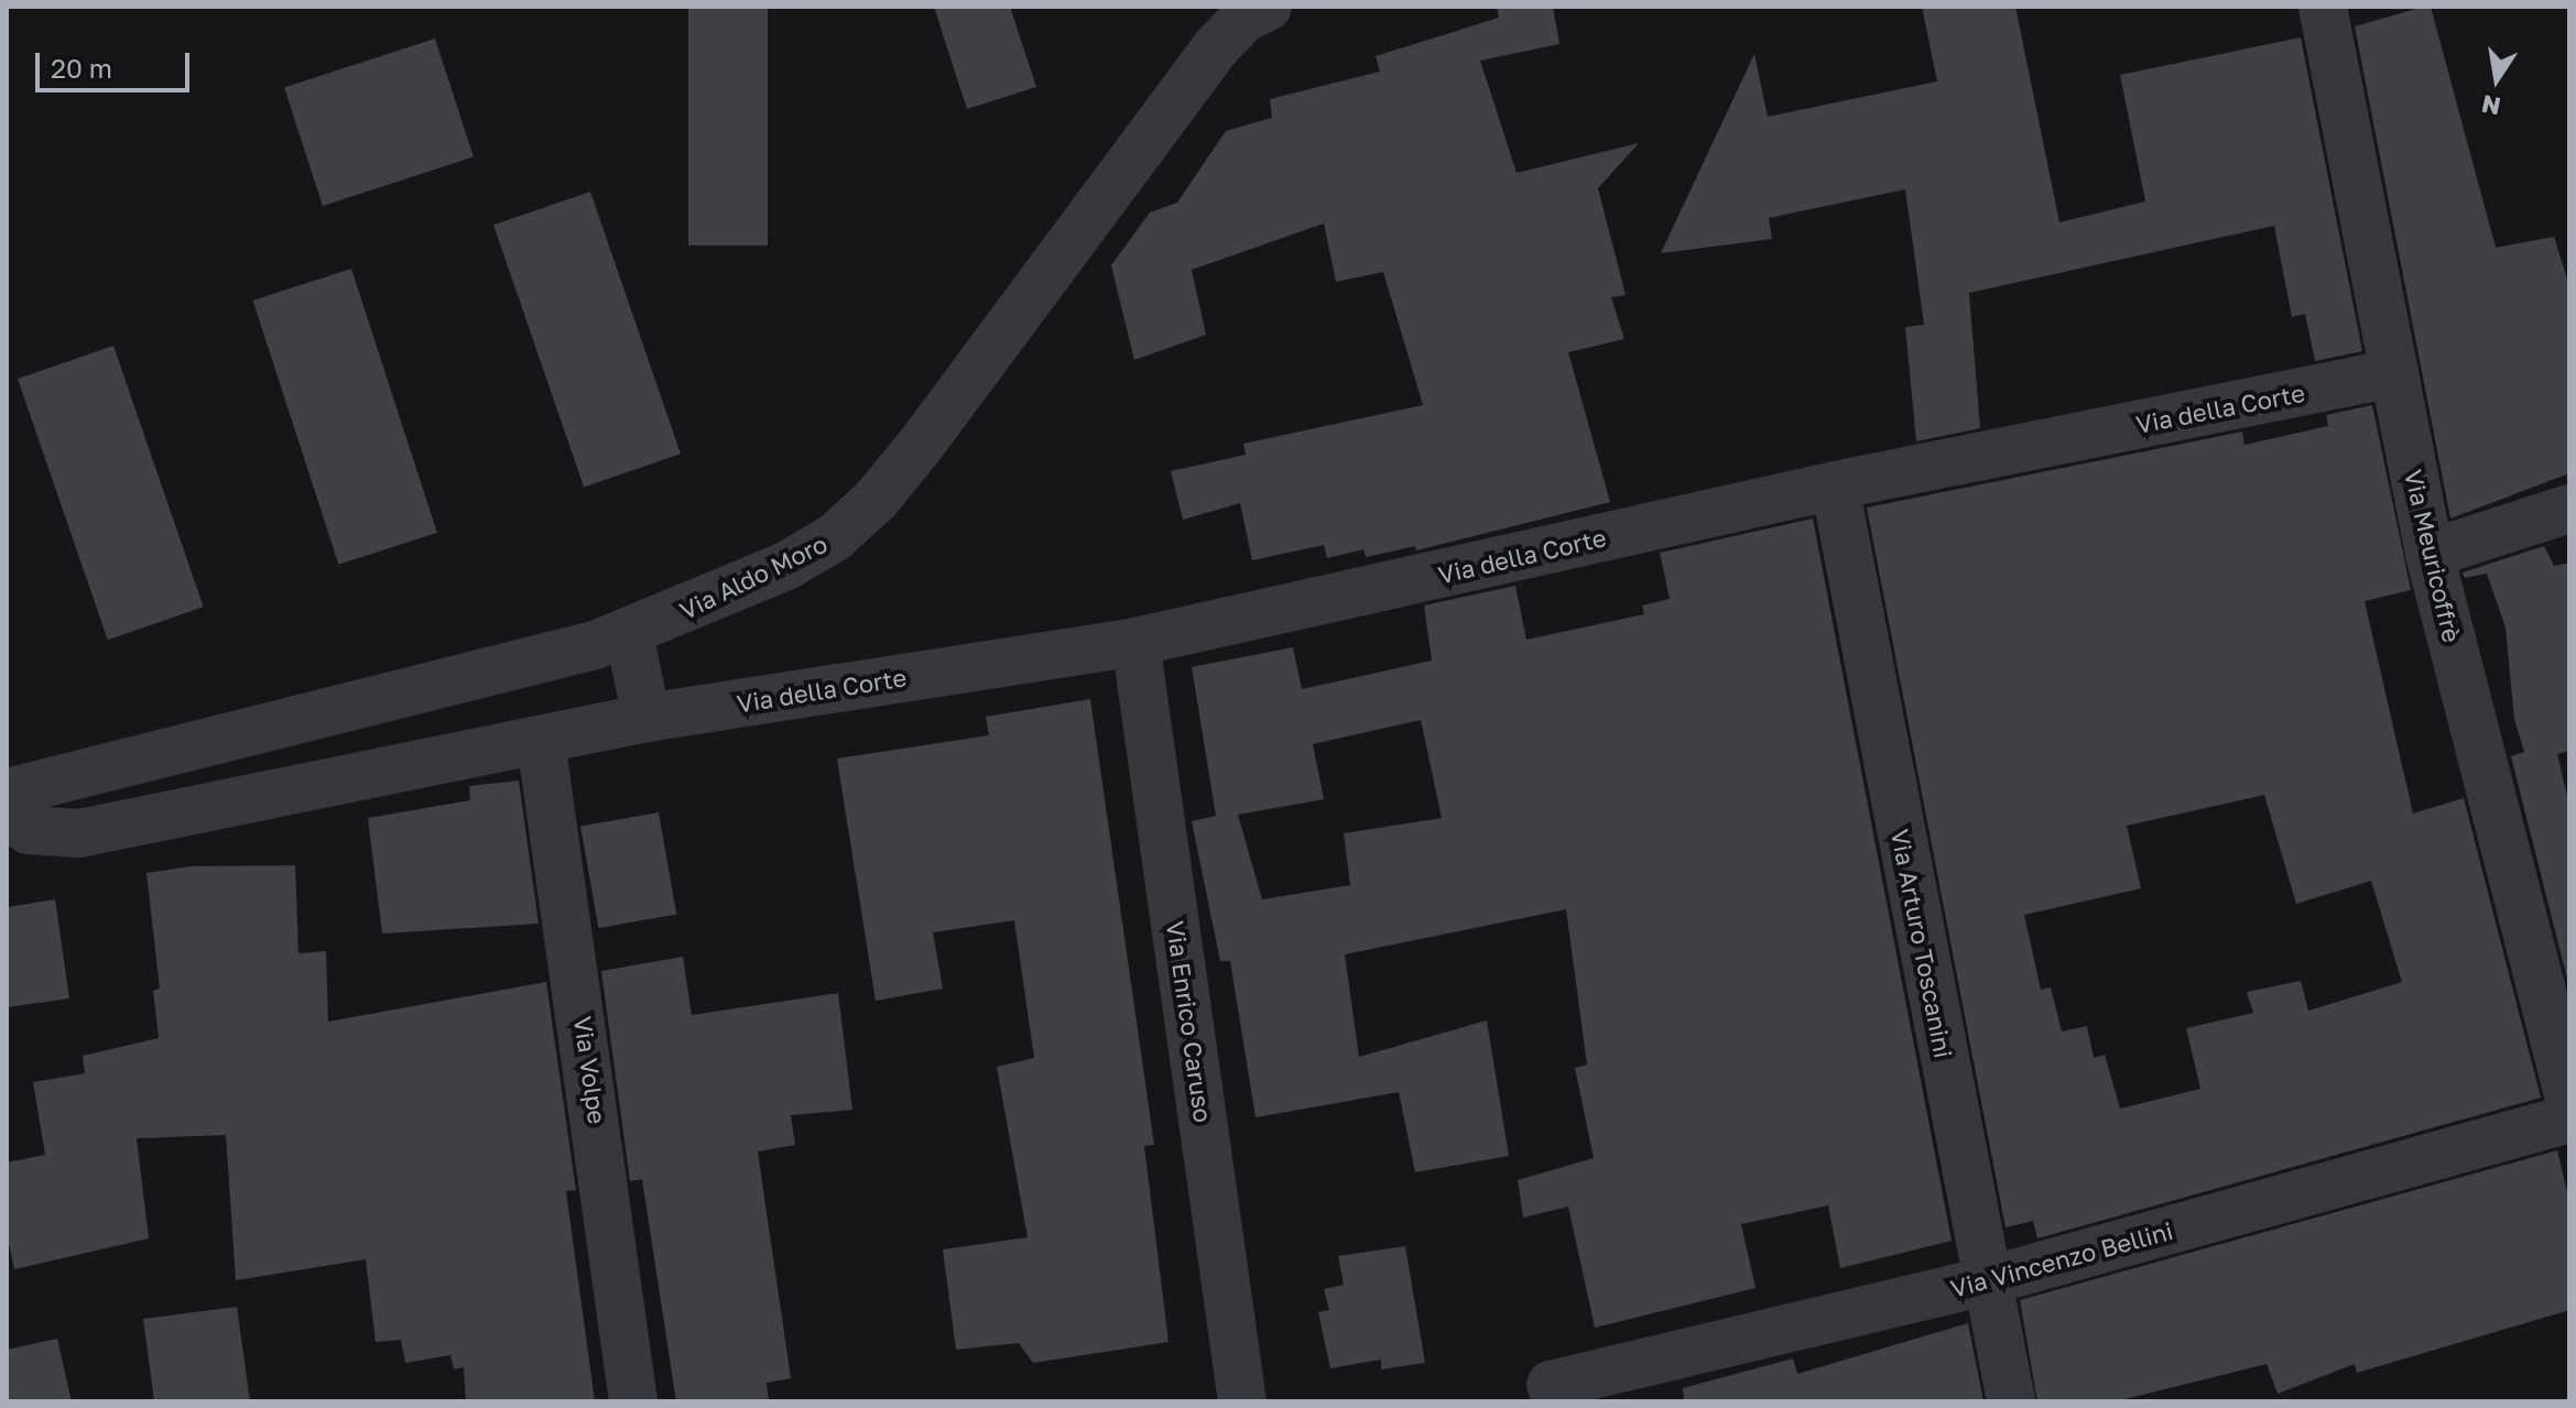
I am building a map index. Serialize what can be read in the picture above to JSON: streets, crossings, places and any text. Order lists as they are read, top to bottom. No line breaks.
{"streets":{"street":["Via della Corte","Via Meuricoffrè","Via Aldo Moro","Via Arturo Toscanini","Via Enrico Caruso","Via Volpe","Via Vincenzo Bellini"]},"crossings":[["Via della Corte","Via Meuricoffrè"],["Via della Corte","Via Arturo Toscanini"],["Via della Corte","Via Enrico Caruso"],["Via della Corte","Via Volpe"],["Via Arturo Toscanini","Via Vincenzo Bellini"]],"scale_bar":"20 m","north":"bottom"}
